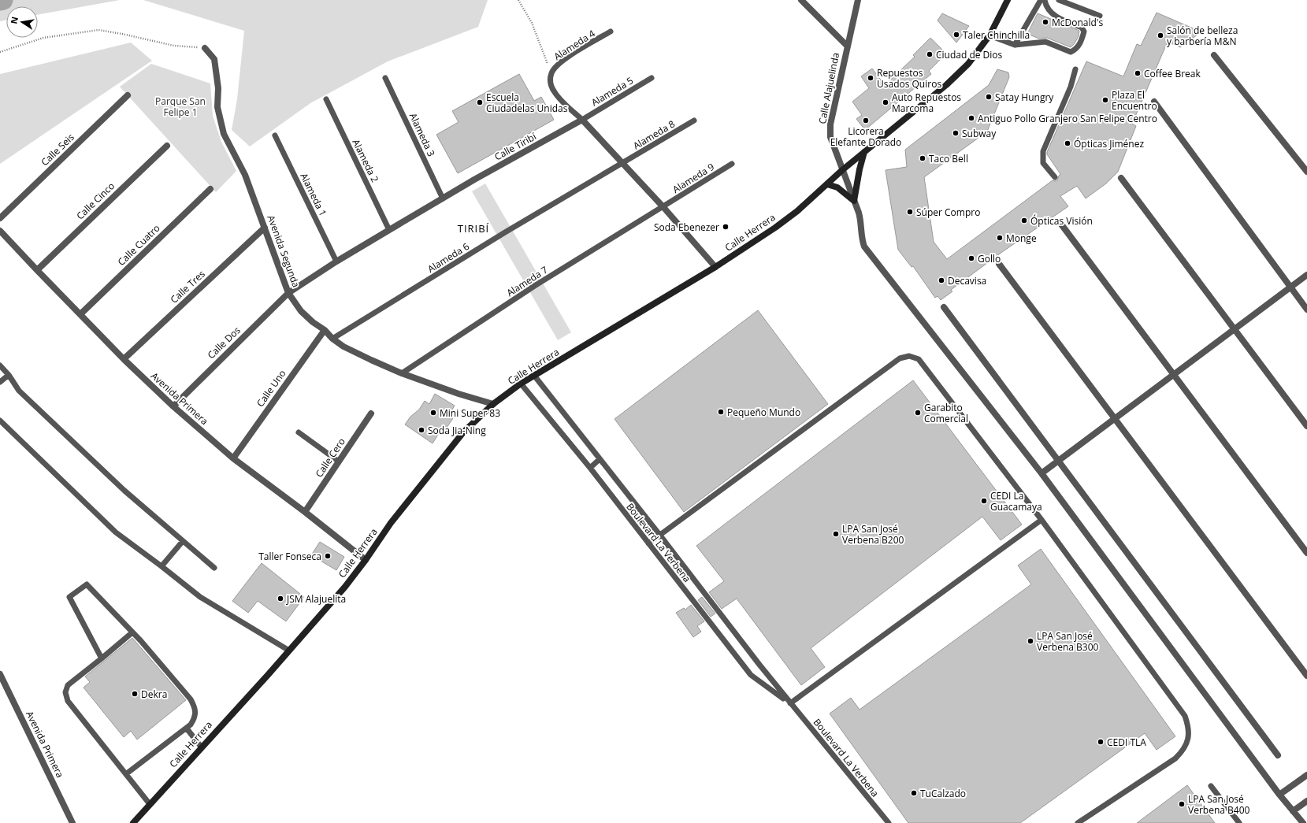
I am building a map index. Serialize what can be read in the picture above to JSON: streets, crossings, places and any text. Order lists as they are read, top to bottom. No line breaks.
{"streets":{"street":["Calle Alajuelinda","Calle Tiribí","Calle Seis","Calle Cinco","Calle Herrera","Calle Cuatro","Avenida Segunda","Calle Tres","Calle Dos","Calle Uno","Avenida Primera","Calle Cero"],"lane":["Alameda 4","Alameda 5","Alameda 3","Alameda 8","Alameda 2","Alameda 9","Alameda 1","Alameda 6","Alameda 7","Boulevard La Verbena"]},"crossings":[["Alameda 4","Alameda 5"],["Alameda 4","Calle Tiribí"],["Calle Alajuelinda","Calle Herrera"],["Alameda 5","Calle Tiribí"],["Alameda 3","Calle Tiribí"],["Alameda 8","Alameda 6"],["Calle Tiribí","Alameda 2"],["Calle Tiribí","Alameda 1"],["Calle Tiribí","Avenida Segunda"],["Calle Tiribí","Calle Dos"],["Alameda 9","Alameda 7"],["Calle Cinco","Avenida Primera"],["Calle Herrera","Avenida Segunda"],["Calle Herrera","Avenida Primera"],["Calle Herrera","Boulevard La Verbena"],["Calle Cuatro","Avenida Primera"],["Avenida Segunda","Alameda 6"],["Avenida Segunda","Alameda 7"],["Avenida Segunda","Calle Tres"],["Avenida Segunda","Calle Dos"],["Avenida Segunda","Calle Uno"],["Calle Tres","Avenida Primera"],["Calle Dos","Avenida Primera"],["Calle Uno","Avenida Primera"],["Avenida Primera","Calle Cero"]],"districts":["TIRIBÍ"],"parks":["Parque San Felipe 1"],"places":["McDonald's","Taler Chinchilla","Salón de belleza y barbería M&N","Ciudad de Dios","Coffee Break","Repuestos Usados Quiros","Satay Hungry","Plaza El Encuentro","Escuela Ciudadelas Unidas","Auto Repuestos Marcoma","Antiguo Pollo Granjero San Felipe Centro","Licorera Elefante Dorado","Subway","Ópticas Jiménez","Taco Bell","Súper Compro","Ópticas Visión","Soda Ebenezer","Monge","Gollo","Decavisa","Pequeño Mundo","Mini Super 83","Garabito Comercial","Soda Jia-Ning","CEDI La Guacamaya","LPA San José Verbena B200","Taller Fonseca","JSM Alajuelita","LPA San José Verbena B300","Dekra","CEDI TLA","TuCalzado","LPA San José Verbena B400"],"north":"left"}
